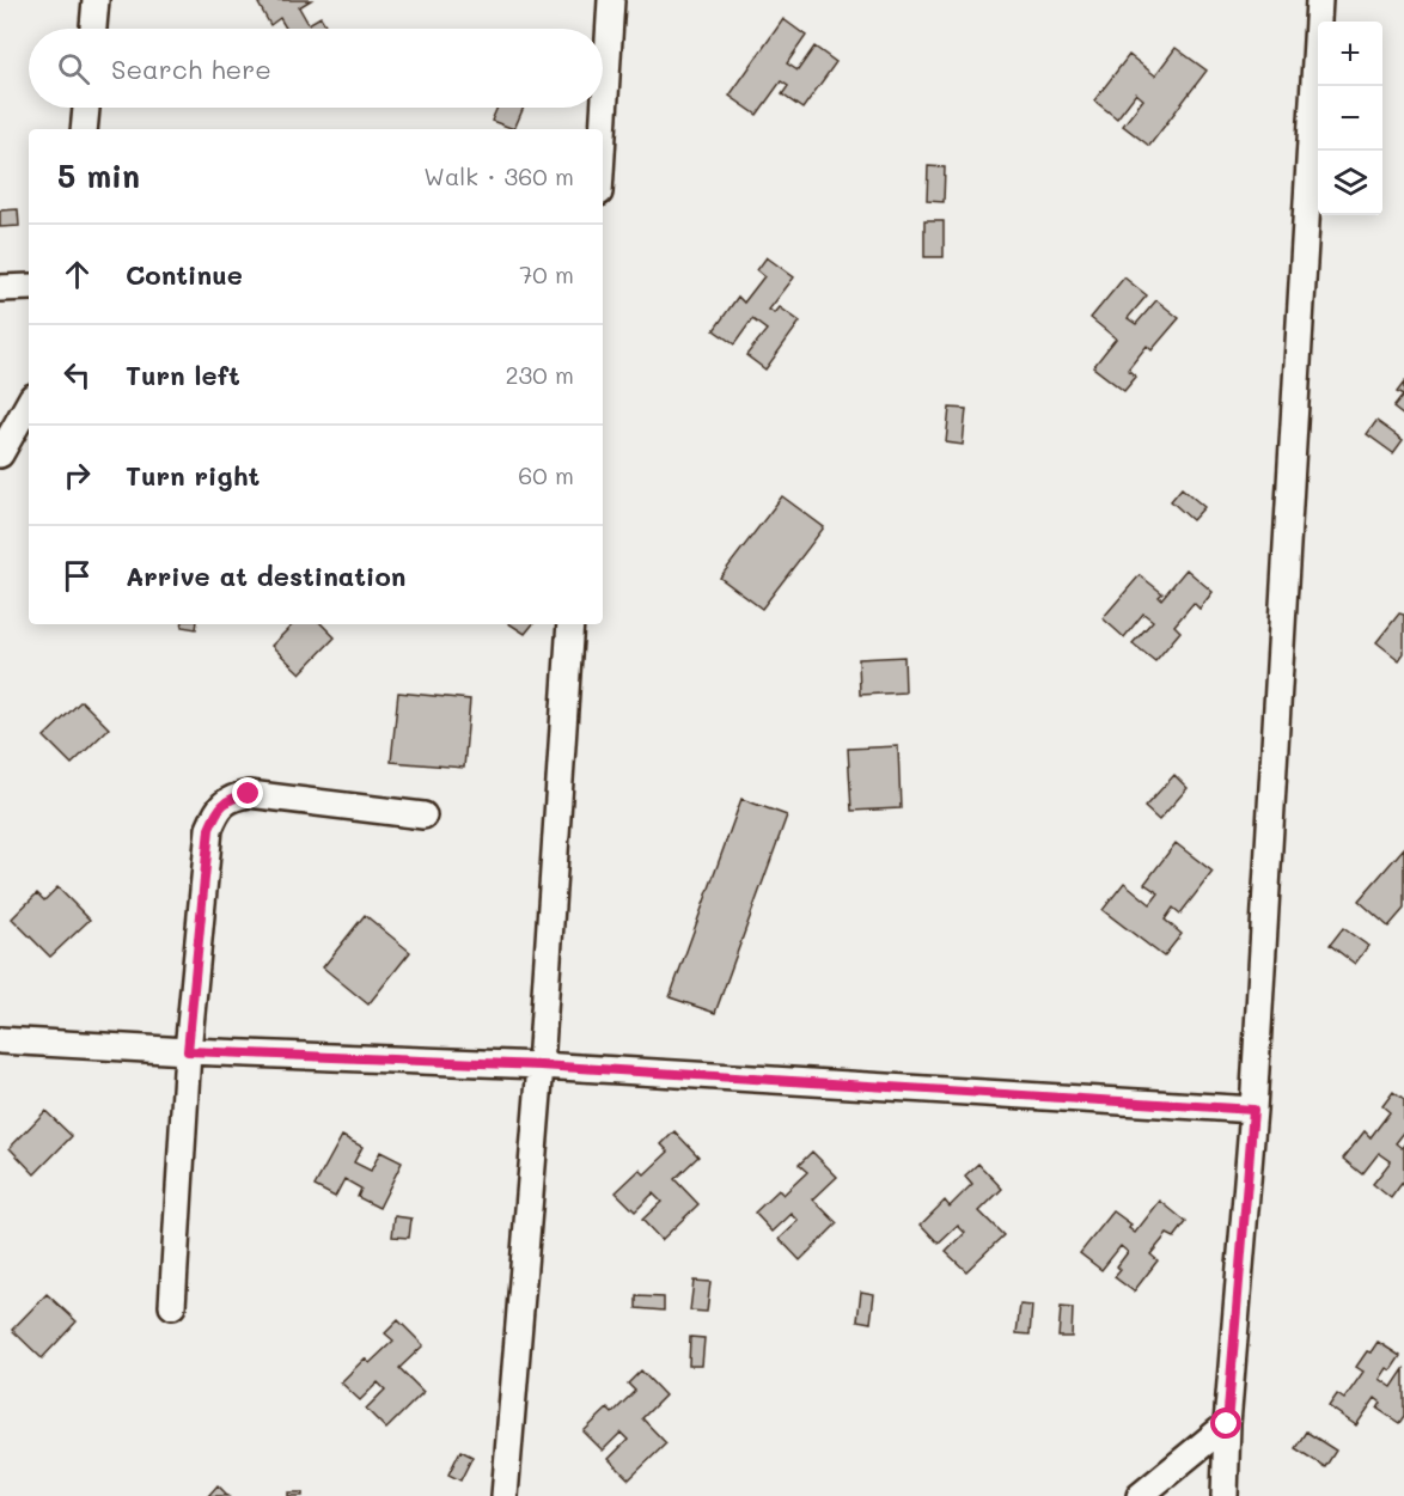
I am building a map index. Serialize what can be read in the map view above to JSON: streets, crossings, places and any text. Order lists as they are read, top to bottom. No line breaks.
{"page":{"map_buttons":["+","−"],"search":"Search here","heading":["5 min","Walk · 360 m"],"list":[["Continue","70 m"],["Turn left","230 m"],["Turn right","60 m"],"Arrive at destination"]}}
